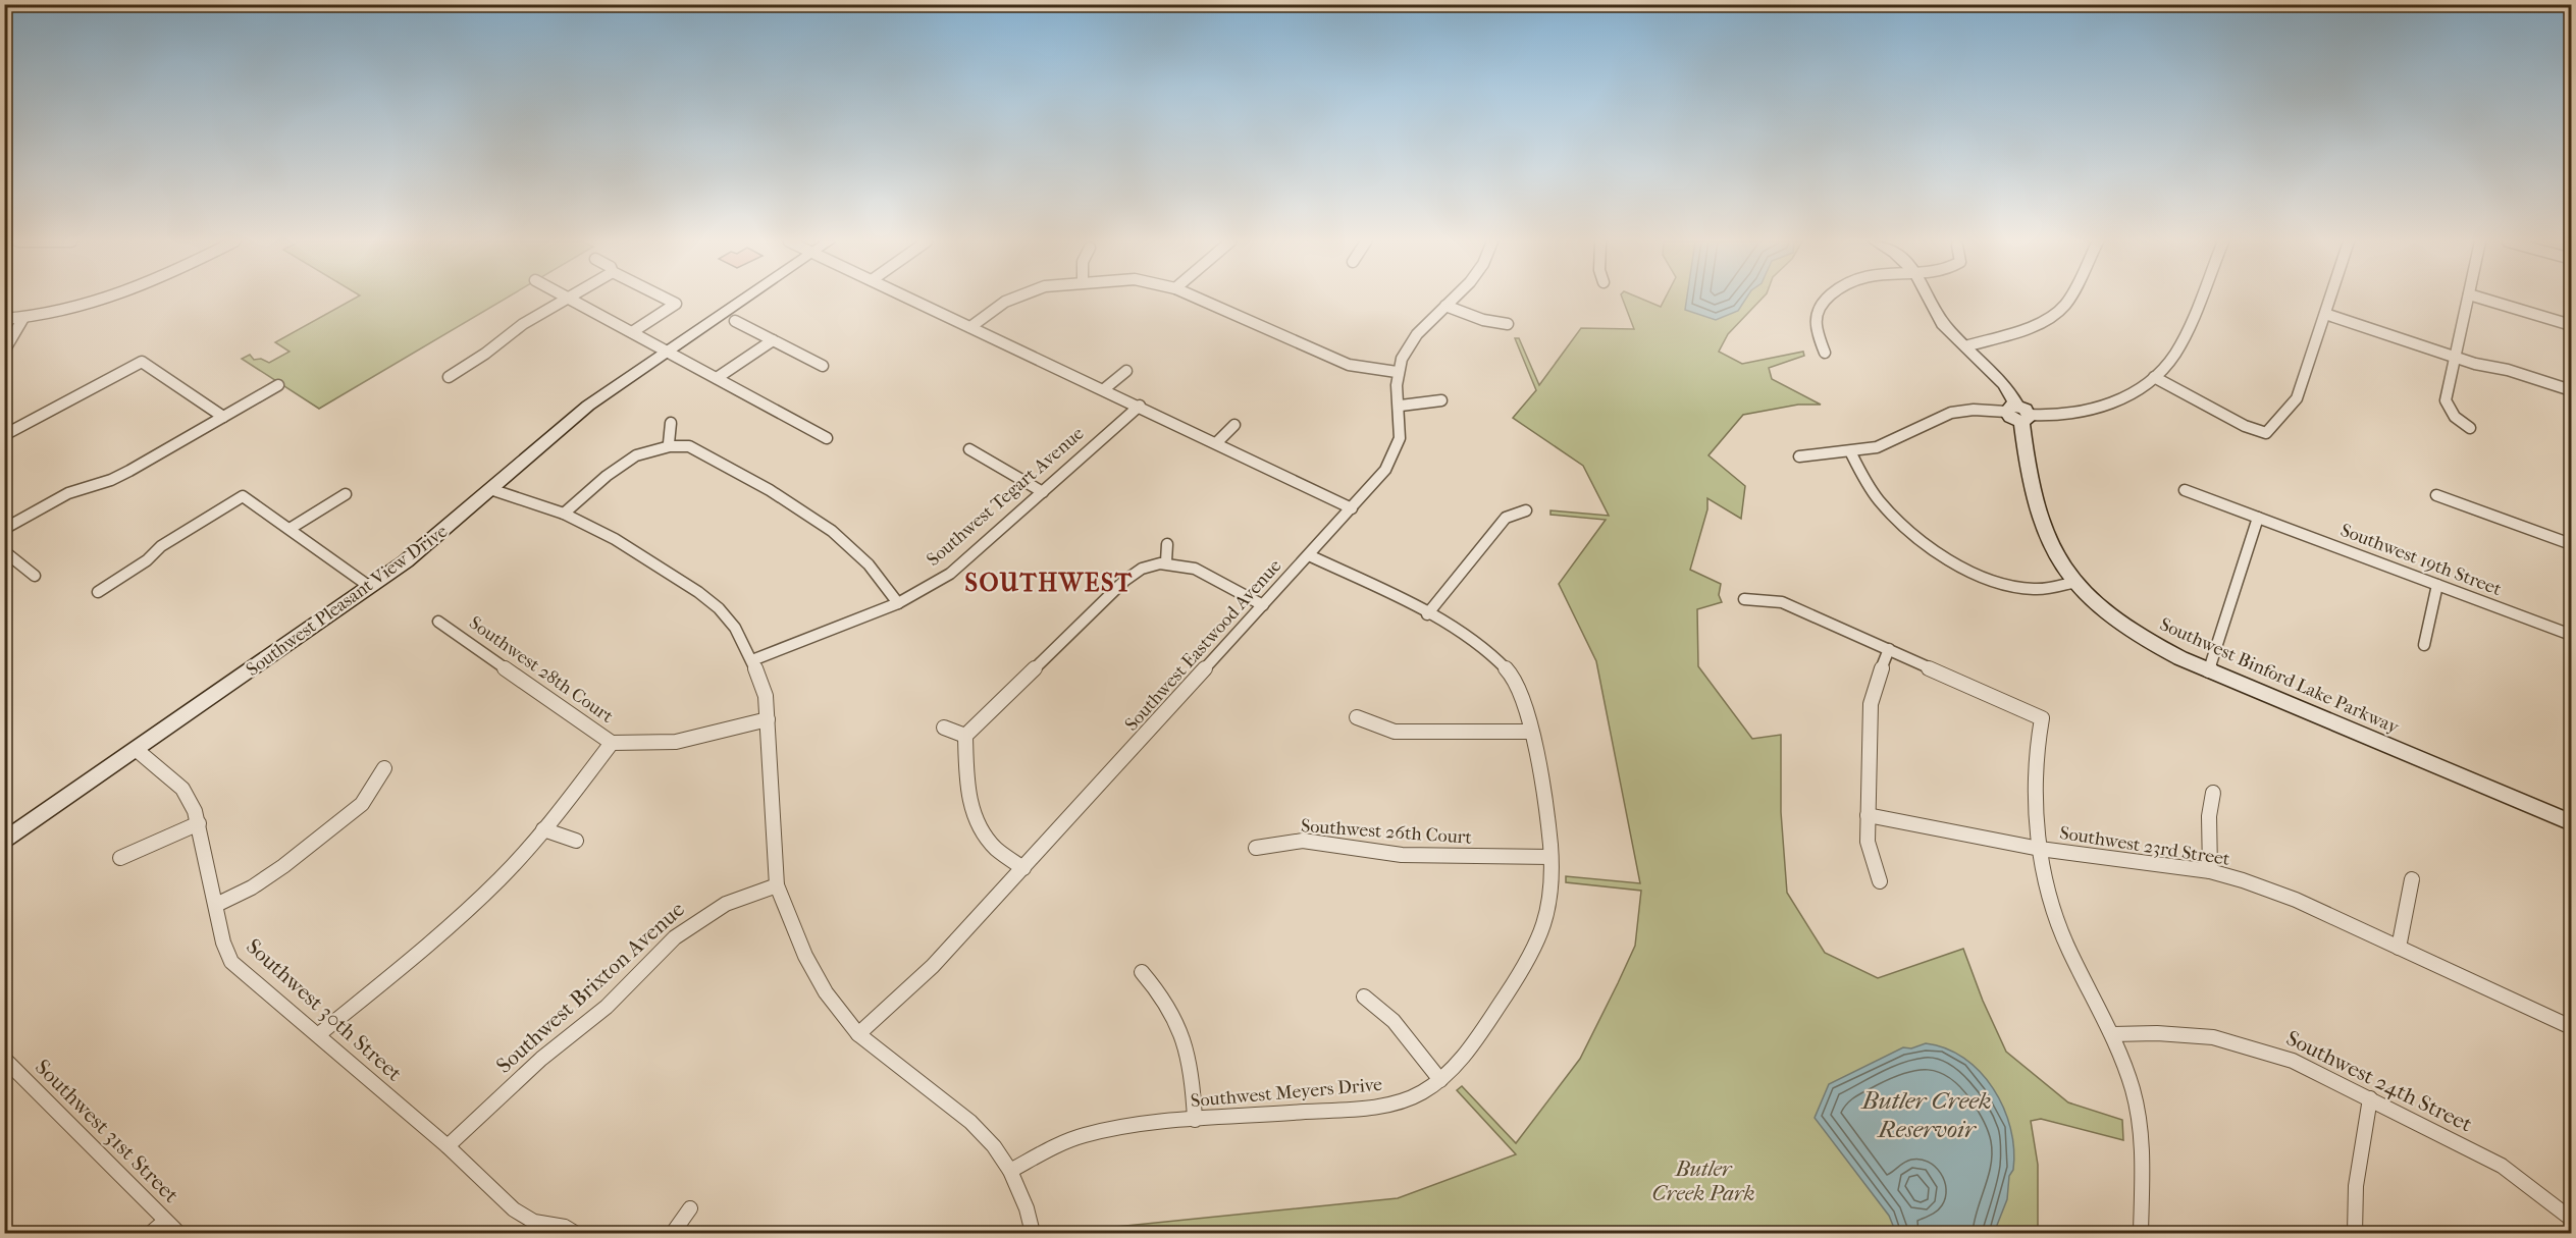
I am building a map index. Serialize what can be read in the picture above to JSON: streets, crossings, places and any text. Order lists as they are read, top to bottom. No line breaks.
{"streets":{"main road":["Southwest Pleasant View Drive","Southwest Binford Lake Parkway"],"street":["Southwest Tegart Avenue","Southwest 19th Street","Southwest Eastwood Avenue","Southwest 28th Court","Southwest 26th Court","Southwest 23rd Street","Southwest Brixton Avenue","Southwest 30th Street","Southwest 24th Street","Southwest Meyers Drive","Southwest 31st Street"]},"crossings":[["Southwest Pleasant View Drive","Southwest 30th Street"],["Southwest Eastwood Avenue","Southwest Meyers Drive"],["Southwest 26th Court","Southwest Meyers Drive"],["Southwest Brixton Avenue","Southwest 30th Street"]],"districts":["SOUTHWEST"],"water":["Butler Creek Reservoir"],"parks":["Butler Creek Park"]}
